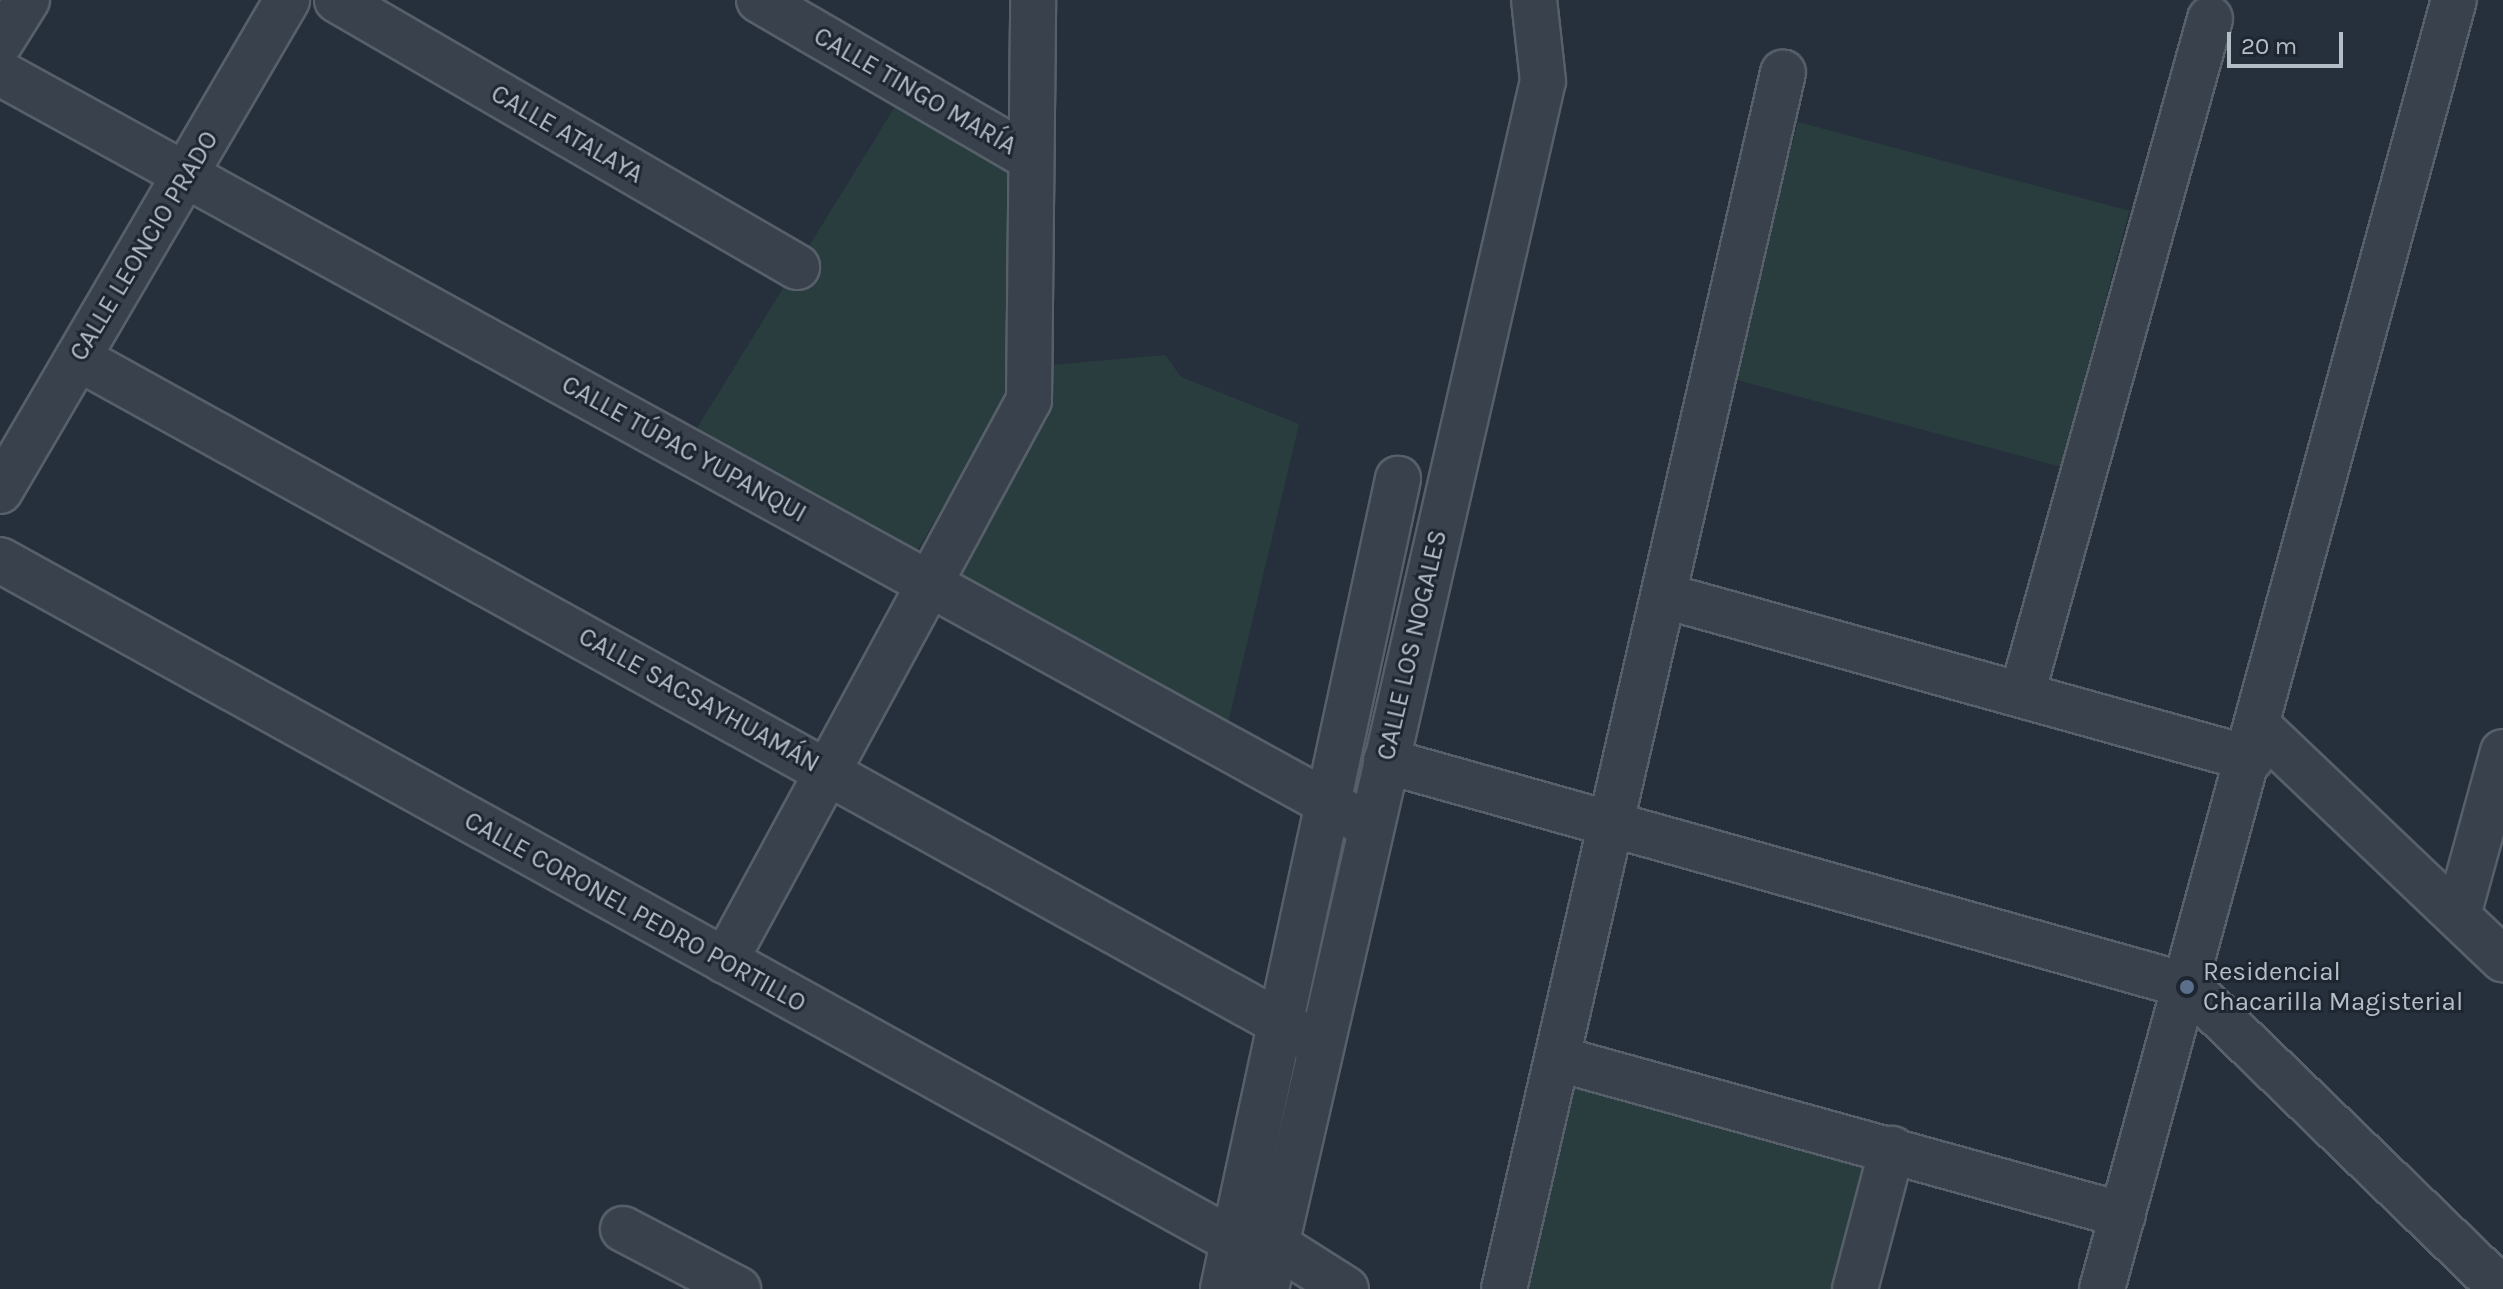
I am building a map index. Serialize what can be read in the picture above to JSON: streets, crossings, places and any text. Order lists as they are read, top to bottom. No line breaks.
{"streets":{"street":["CALLE TINGO MARÍA","CALLE ATALAYA","CALLE LEONCIO PRADO","CALLE TÚPAC YUPANQUI","CALLE LOS NOGALES","CALLE SACSAYHUAMÁN","CALLE CORONEL PEDRO PORTILLO"]},"crossings":[["CALLE LEONCIO PRADO","CALLE TÚPAC YUPANQUI"],["CALLE LEONCIO PRADO","CALLE SACSAYHUAMÁN"],["CALLE TÚPAC YUPANQUI","CALLE LOS NOGALES"],["CALLE LOS NOGALES","CALLE SACSAYHUAMÁN"],["CALLE LOS NOGALES","CALLE CORONEL PEDRO PORTILLO"]],"places":["Residencial Chacarilla Magisterial"],"scale_bar":"20 m"}
